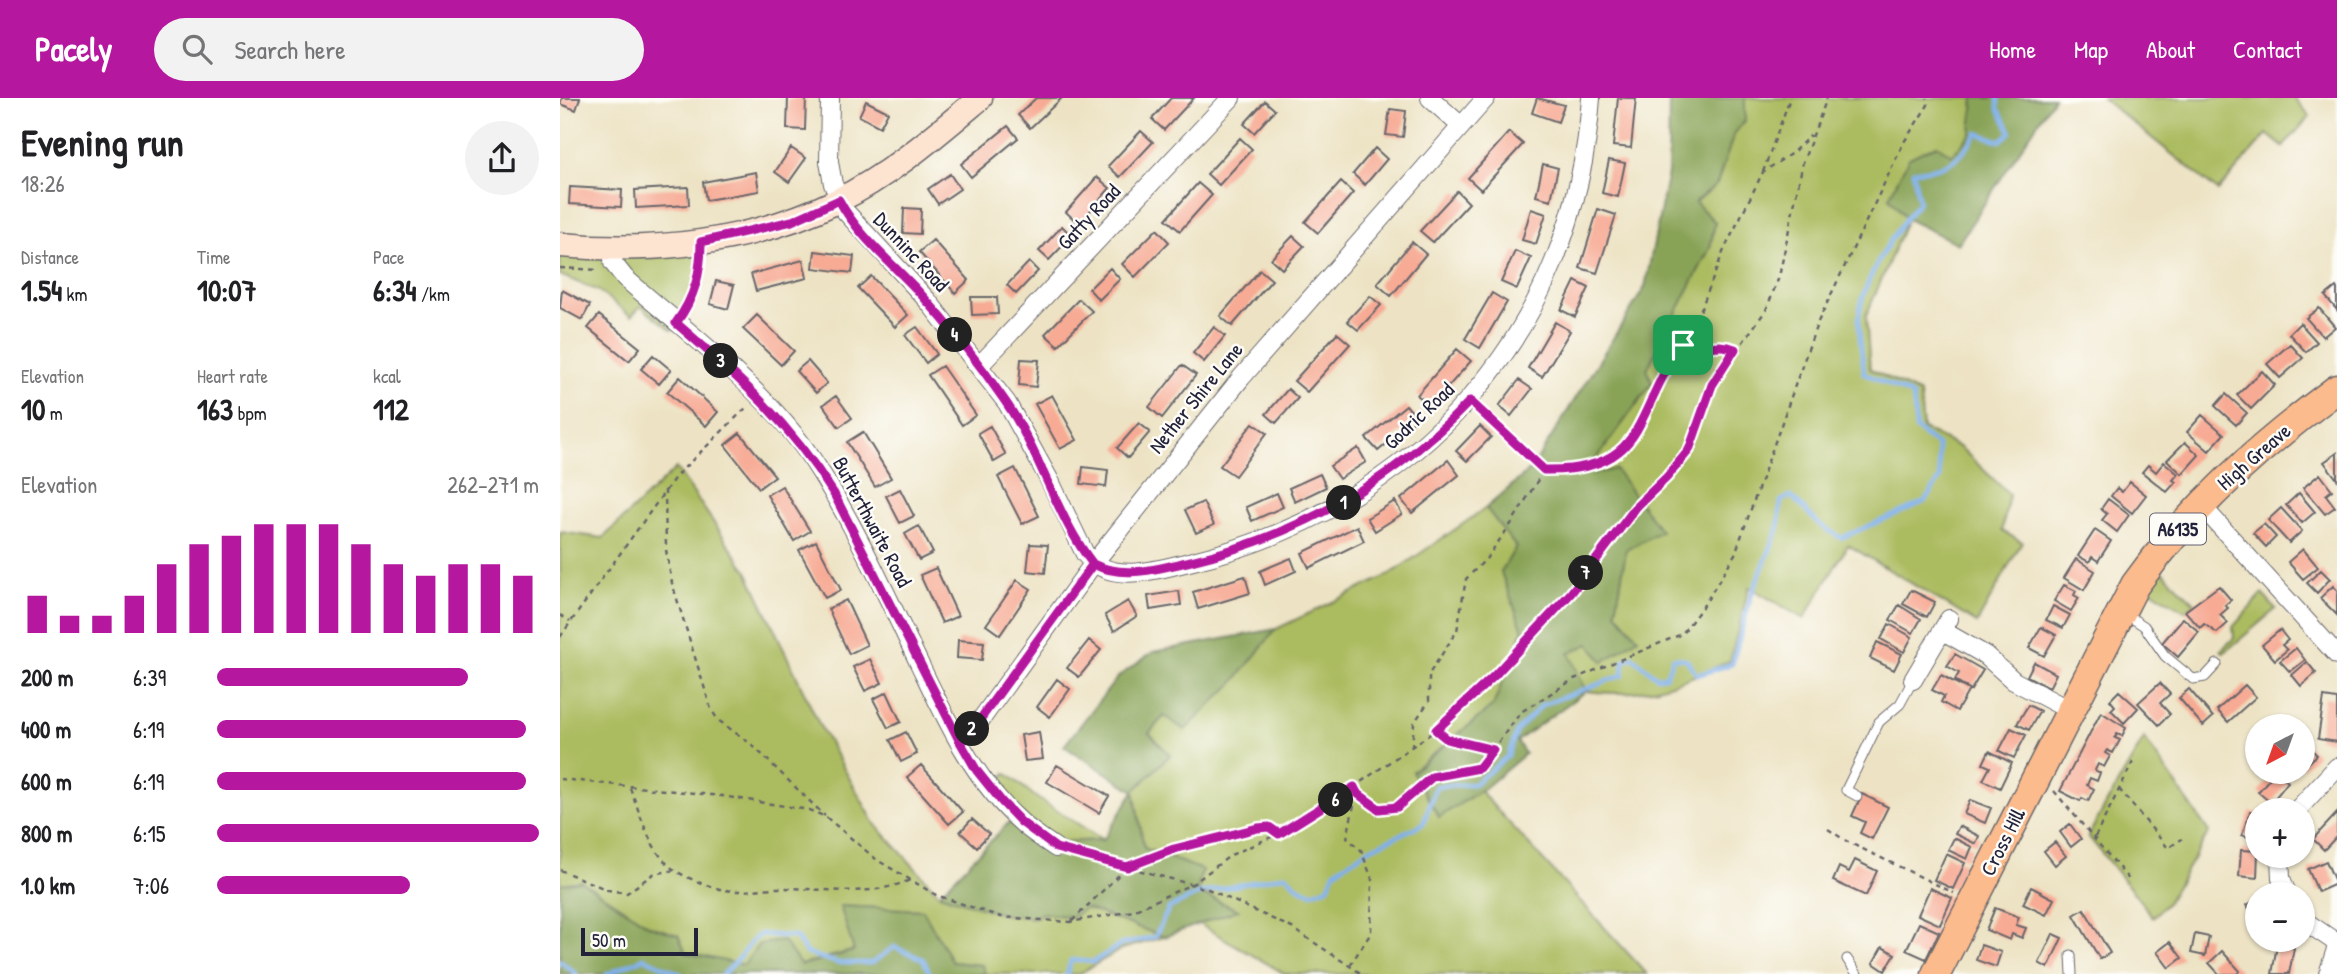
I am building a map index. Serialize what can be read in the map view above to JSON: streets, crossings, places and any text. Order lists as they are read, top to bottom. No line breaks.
{"streets":{"main road":["High Greave","A6135","Cross Hill"],"street":["Gatty Road","Dunninc Road","Nether Shire Lane","Godric Road","Butterthwaite Road"]},"crossings":[["Gatty Road","Dunninc Road"],["Dunninc Road","Nether Shire Lane"],["Dunninc Road","Godric Road"],["Nether Shire Lane","Godric Road"],["Nether Shire Lane","Butterthwaite Road"],["High Greave","Cross Hill"]],"scale_bar":"50 m","north":"bottom left","page":{"header":"Pacely","search":"Search here","nav":["Home","Map","About","Contact"],"heading":["Evening run","18:26"],"stats":[["Distance","1.54 km"],["Time","10:07"],["Pace","6:34 /km"],["Elevation","10 m"],["Heart rate","163 bpm"],["kcal","112"]],"pins":["4","3","1","7","2","6"],"chart":["Elevation","262–271 m"],"list":[{"name":"200 m","note":"6:39"},{"name":"400 m","note":"6:19"},{"name":"600 m","note":"6:19"},{"name":"800 m","note":"6:15"},{"name":"1.0 km","note":"7:06"}],"map_buttons":["+","−"],"scale":"50 m"}}
